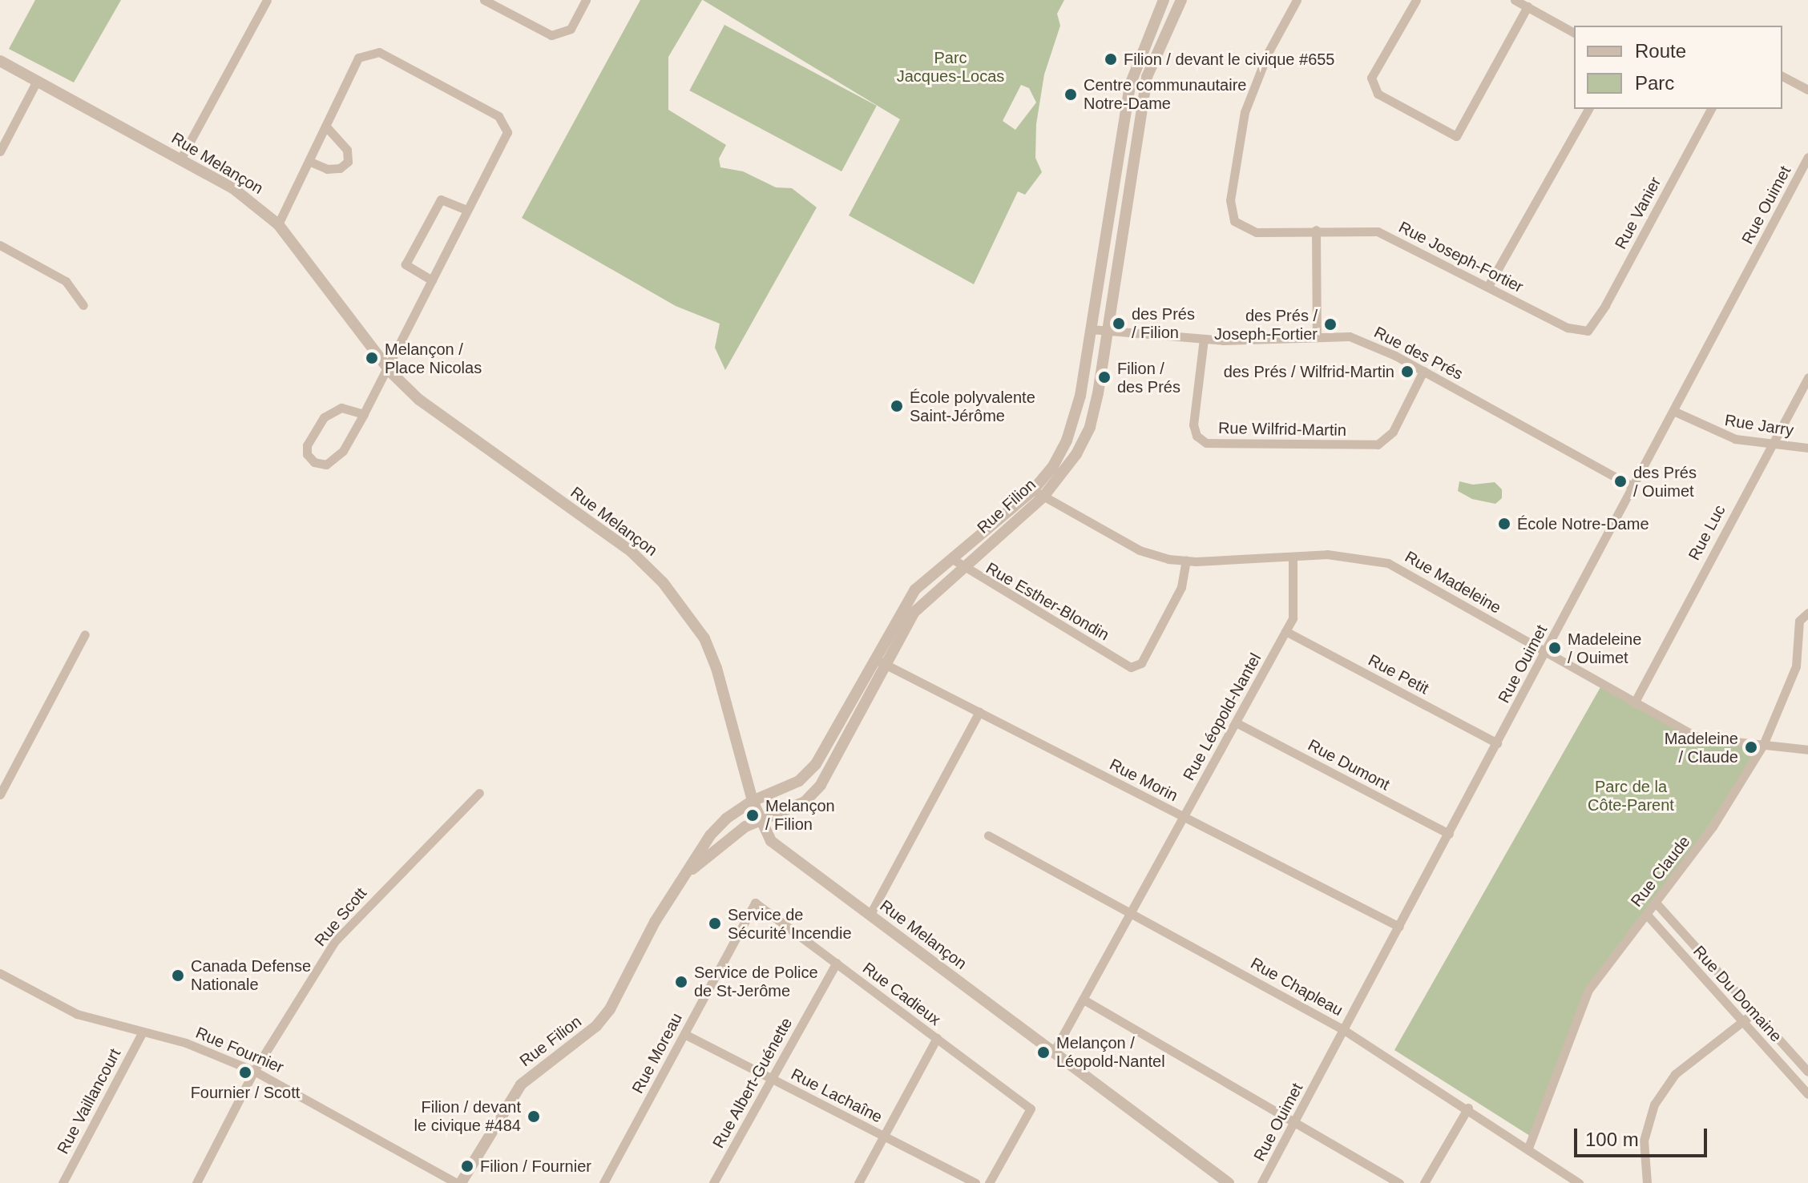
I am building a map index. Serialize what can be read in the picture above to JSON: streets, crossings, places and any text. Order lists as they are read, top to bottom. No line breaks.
{"streets":{"street":["Rue Melançon","Rue Ouimet","Rue Vanier","Rue Joseph-Fortier","Rue des Prés","Rue Jarry","Rue Wilfrid-Martin","Rue Filion","Rue Luc","Rue Madeleine","Rue Esther-Blondin","Rue Petit","Rue Léopold-Nantel","Rue Dumont","Rue Morin","Rue Claude","Rue Scott","Rue Chapleau","Rue Cadieux","Rue Du Domaine","Rue Fournier","Rue Moreau","Rue Albert-Guénette","Rue Lachaîne","Rue Vaillancourt"]},"crossings":[["Rue Melançon","Rue Filion"],["Rue Melançon","Rue Léopold-Nantel"],["Rue Ouimet","Rue des Prés"],["Rue Ouimet","Rue Jarry"],["Rue Ouimet","Rue Madeleine"],["Rue Ouimet","Rue Petit"],["Rue Ouimet","Rue Dumont"],["Rue Ouimet","Rue Morin"],["Rue Ouimet","Rue Chapleau"],["Rue Vanier","Rue Joseph-Fortier"],["Rue des Prés","Rue Wilfrid-Martin"],["Rue des Prés","Rue Filion"],["Rue Jarry","Rue Luc"],["Rue Filion","Rue Madeleine"],["Rue Filion","Rue Esther-Blondin"],["Rue Filion","Rue Morin"],["Rue Filion","Rue Fournier"],["Rue Luc","Rue Madeleine"],["Rue Madeleine","Rue Esther-Blondin"],["Rue Madeleine","Rue Léopold-Nantel"],["Rue Madeleine","Rue Claude"],["Rue Petit","Rue Léopold-Nantel"],["Rue Léopold-Nantel","Rue Dumont"],["Rue Léopold-Nantel","Rue Morin"],["Rue Léopold-Nantel","Rue Chapleau"],["Rue Claude","Rue Chapleau"],["Rue Claude","Rue Du Domaine"],["Rue Scott","Rue Fournier"],["Rue Cadieux","Rue Moreau"],["Rue Cadieux","Rue Albert-Guénette"],["Rue Fournier","Rue Vaillancourt"],["Rue Moreau","Rue Lachaîne"],["Rue Albert-Guénette","Rue Lachaîne"]],"parks":["Parc Jacques-Locas","Parc de la Côte-Parent"],"places":["Filion / devant le civique #655","Centre communautaire Notre-Dame","des Prés / Filion","des Prés / Joseph-Fortier","Melançon / Place Nicolas","des Prés / Wilfrid-Martin","Filion / des Prés","École polyvalente Saint-Jérôme","des Prés / Ouimet","École Notre-Dame","Madeleine / Ouimet","Madeleine / Claude","Melançon / Filion","Service de Sécurité Incendie","Canada Defense Nationale","Service de Police de St-Jerôme","Melançon / Léopold-Nantel","Fournier / Scott","Filion / devant le civique #484","Filion / Fournier"],"legend":["Route","Parc"],"scale_bar":"100 m"}
